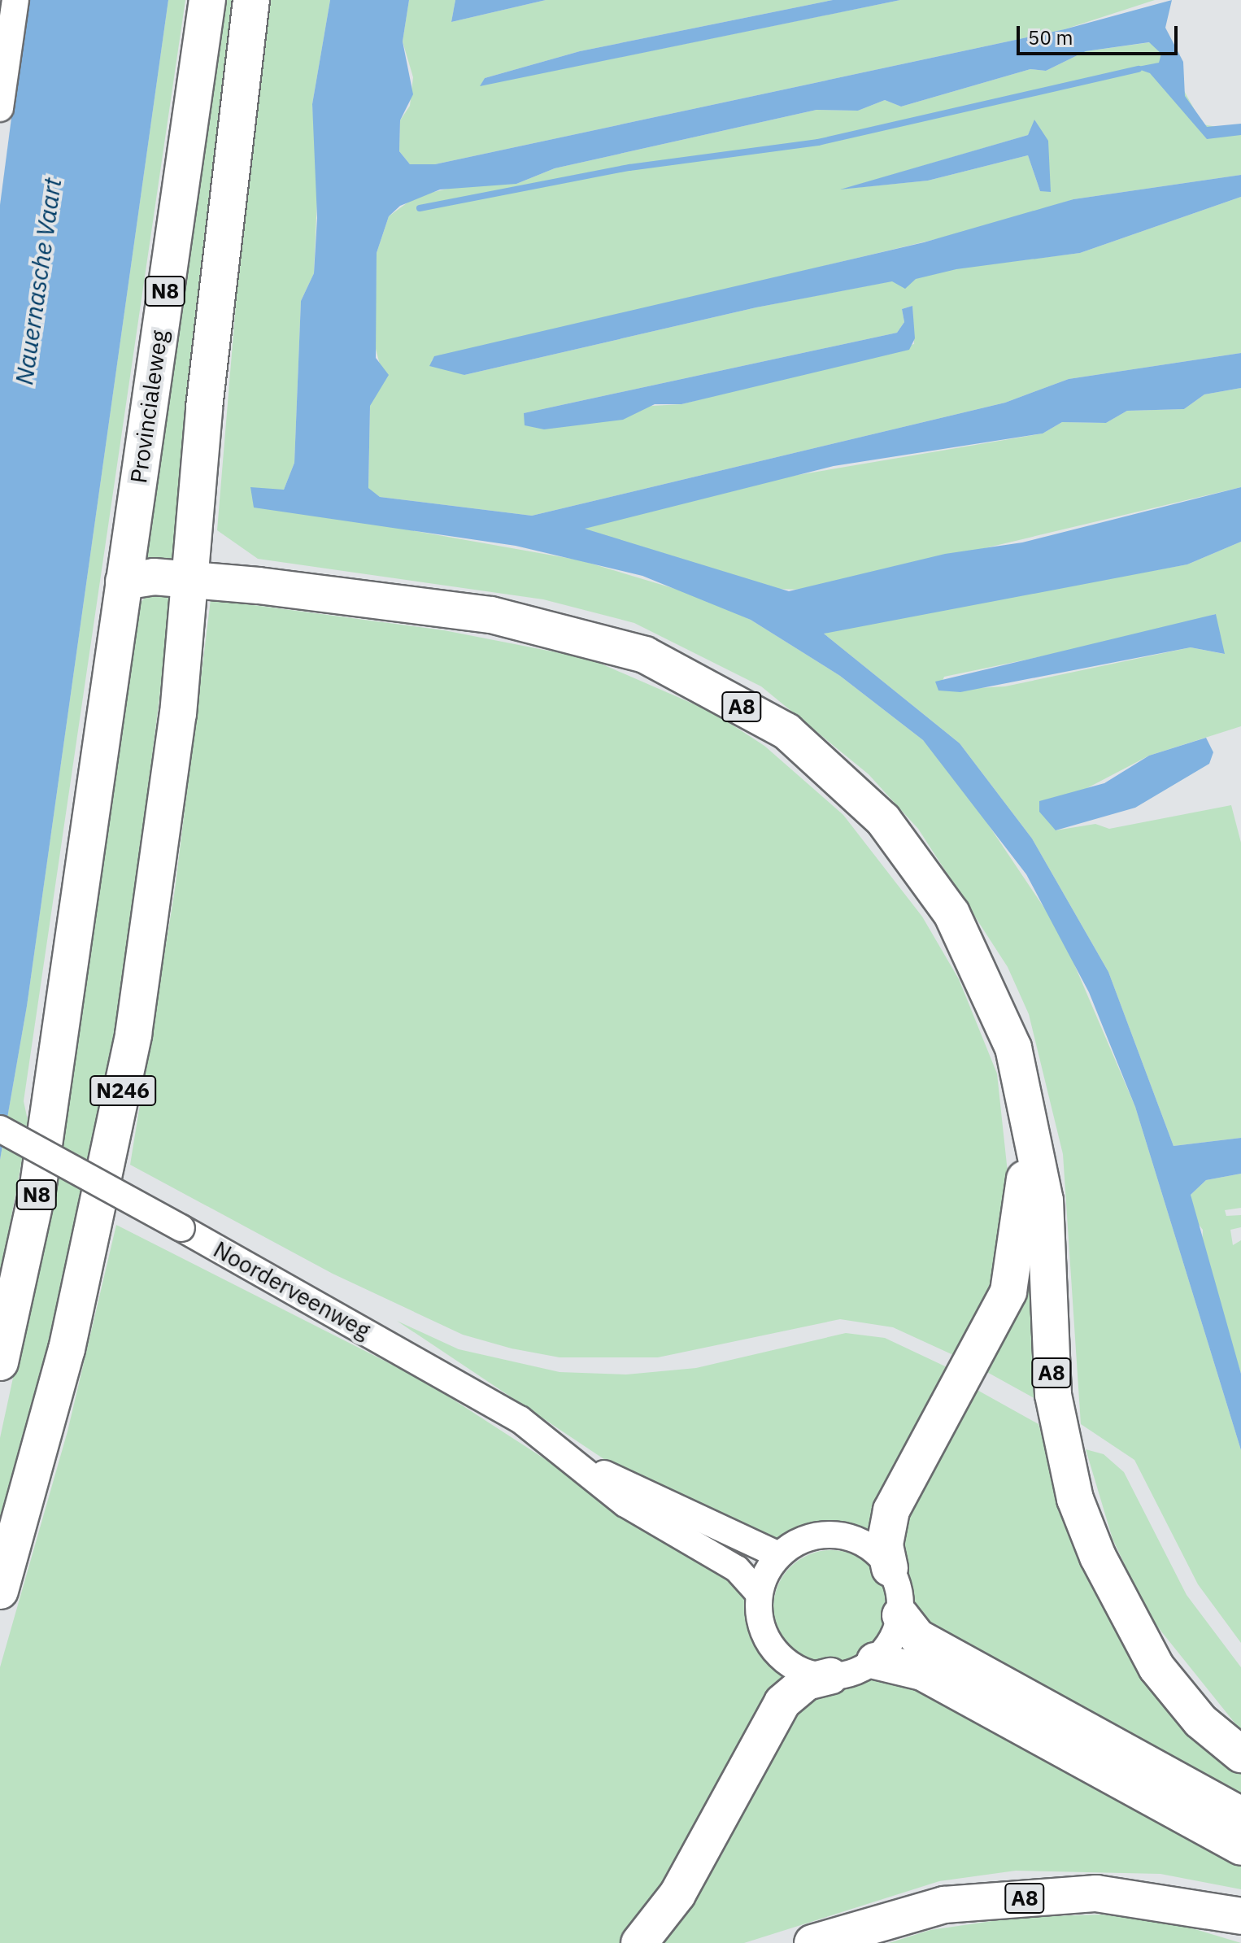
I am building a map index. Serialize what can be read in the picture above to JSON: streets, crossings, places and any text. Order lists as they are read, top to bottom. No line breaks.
{"streets":{"highway":["N8","Provincialeweg","A8","N246"],"street":["Noorderveenweg"]},"crossings":[["N8","Provincialeweg"],["N8","A8"],["N8","N246"],["Provincialeweg","A8"],["A8","N246"],["A8","Noorderveenweg"]],"water":["Nauernasche Vaart"],"scale_bar":"50 m"}
